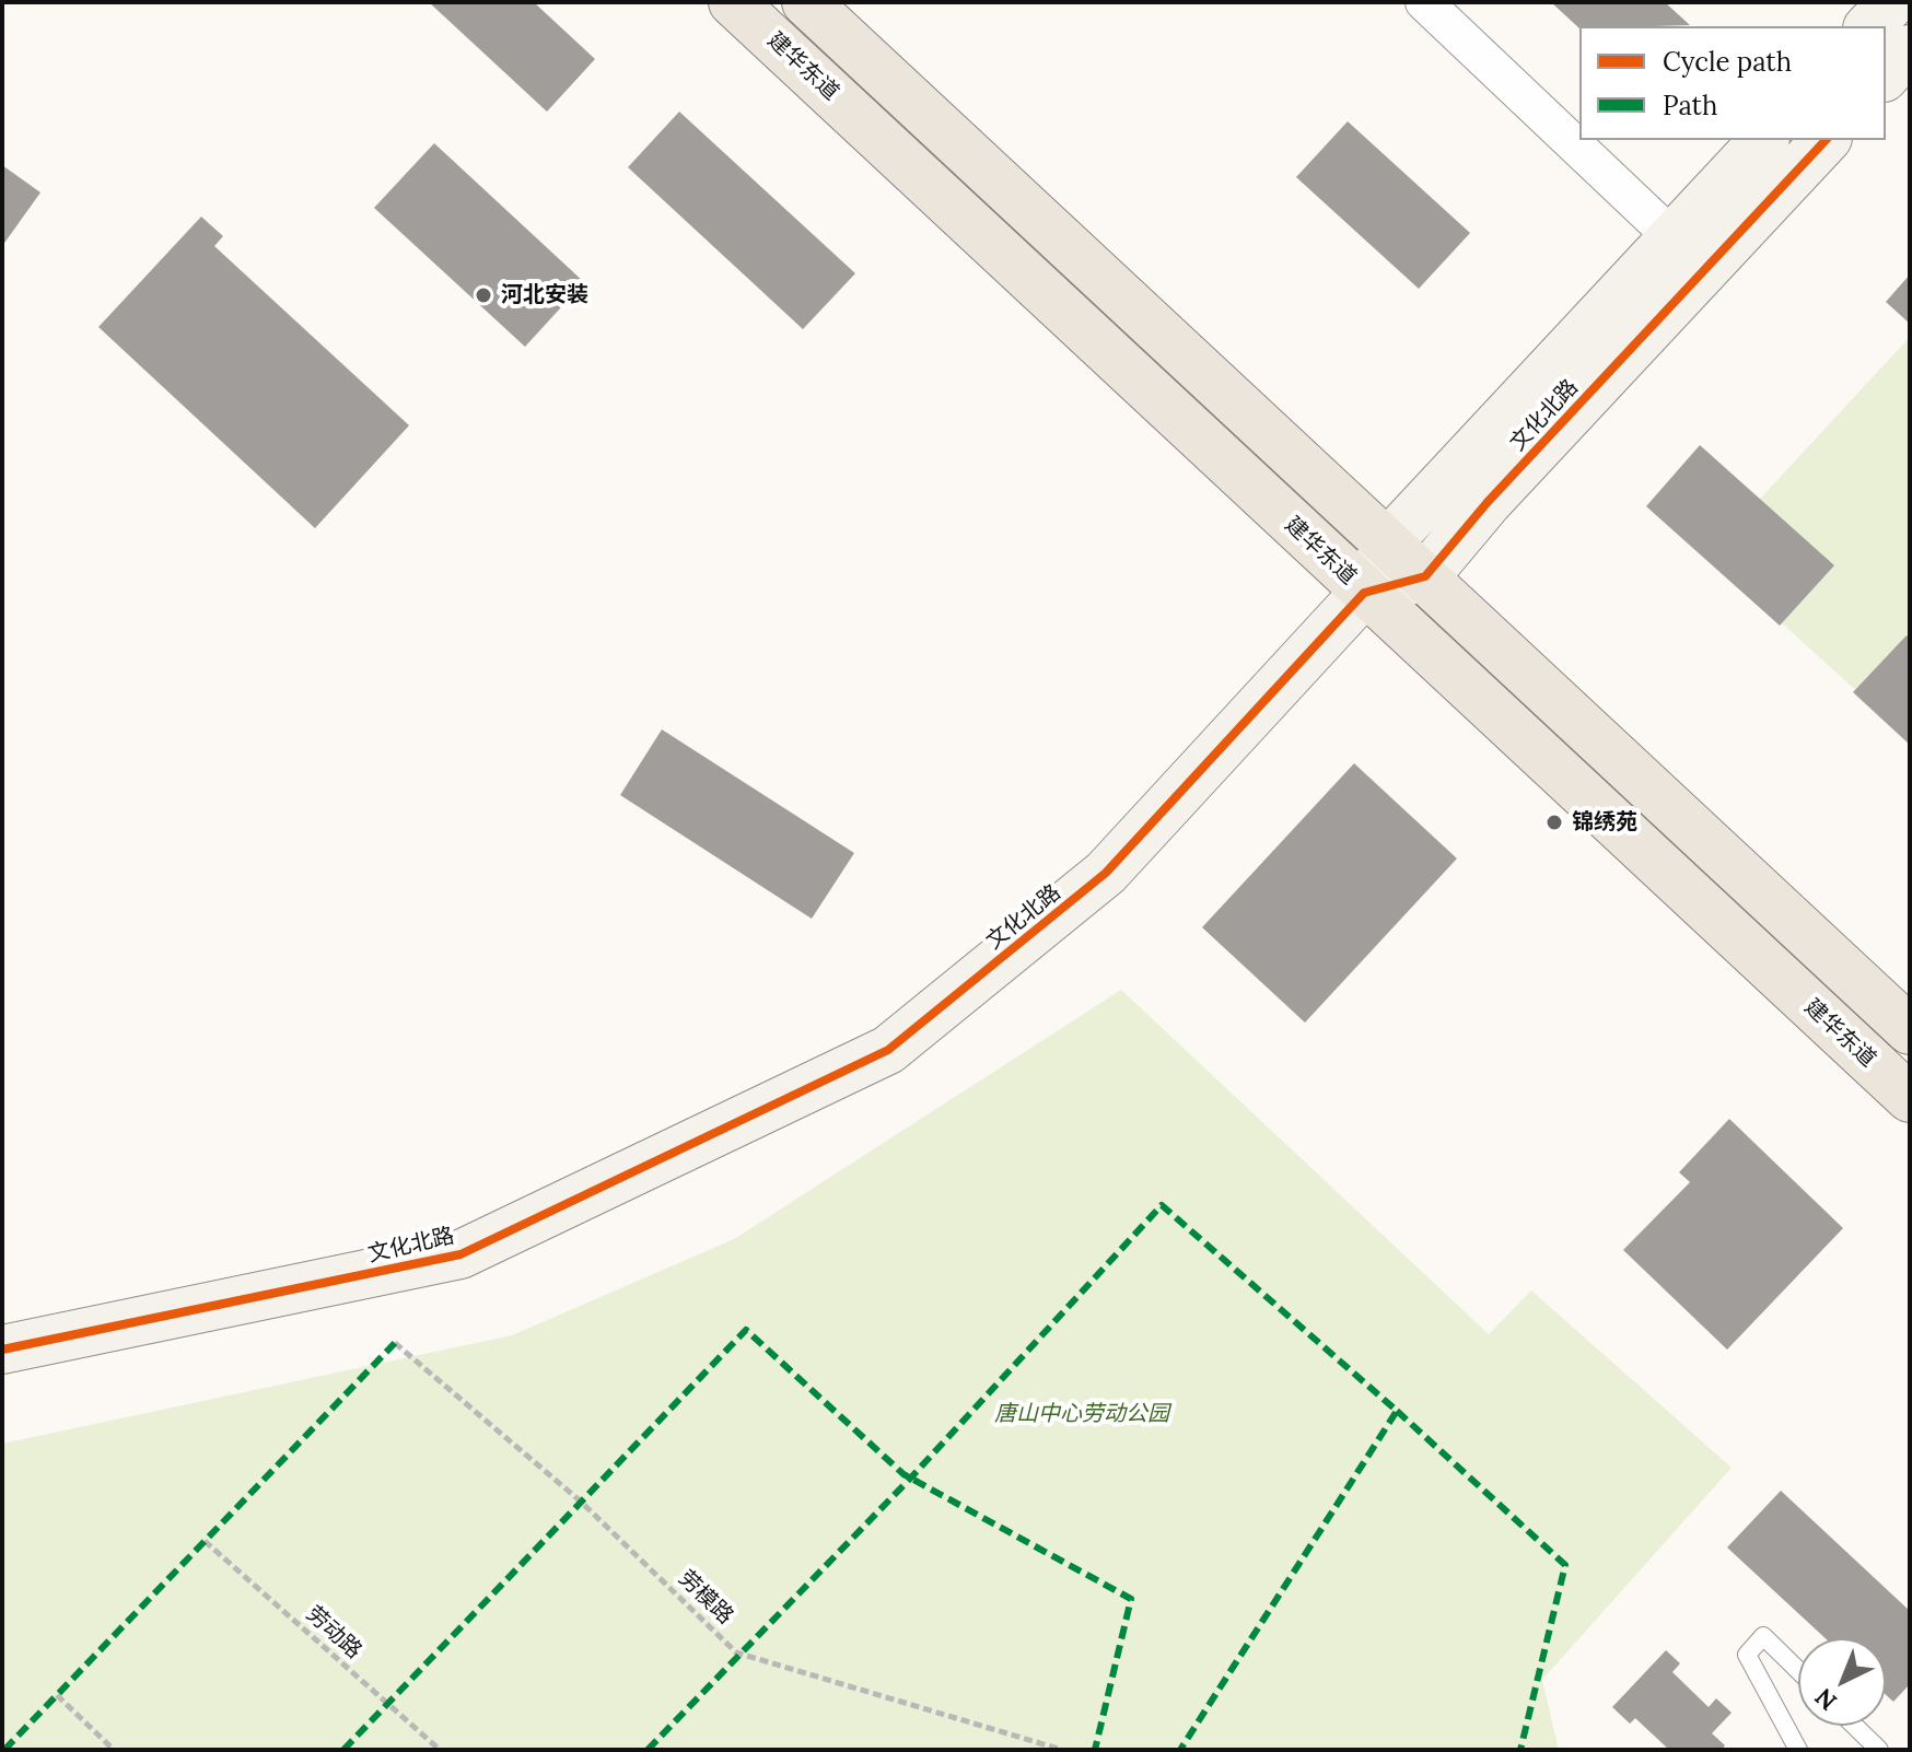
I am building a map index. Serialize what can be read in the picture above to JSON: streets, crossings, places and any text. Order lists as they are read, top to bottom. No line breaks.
{"streets":{"main road":["建华东道"],"street":["文化北路"],"path":["劳模路","劳动路"]},"crossings":[["建华东道","文化北路"]],"parks":["唐山中心劳动公园"],"places":["河北安装","锦绣苑"],"legend":["Cycle path","Path"],"north":"bottom left"}
